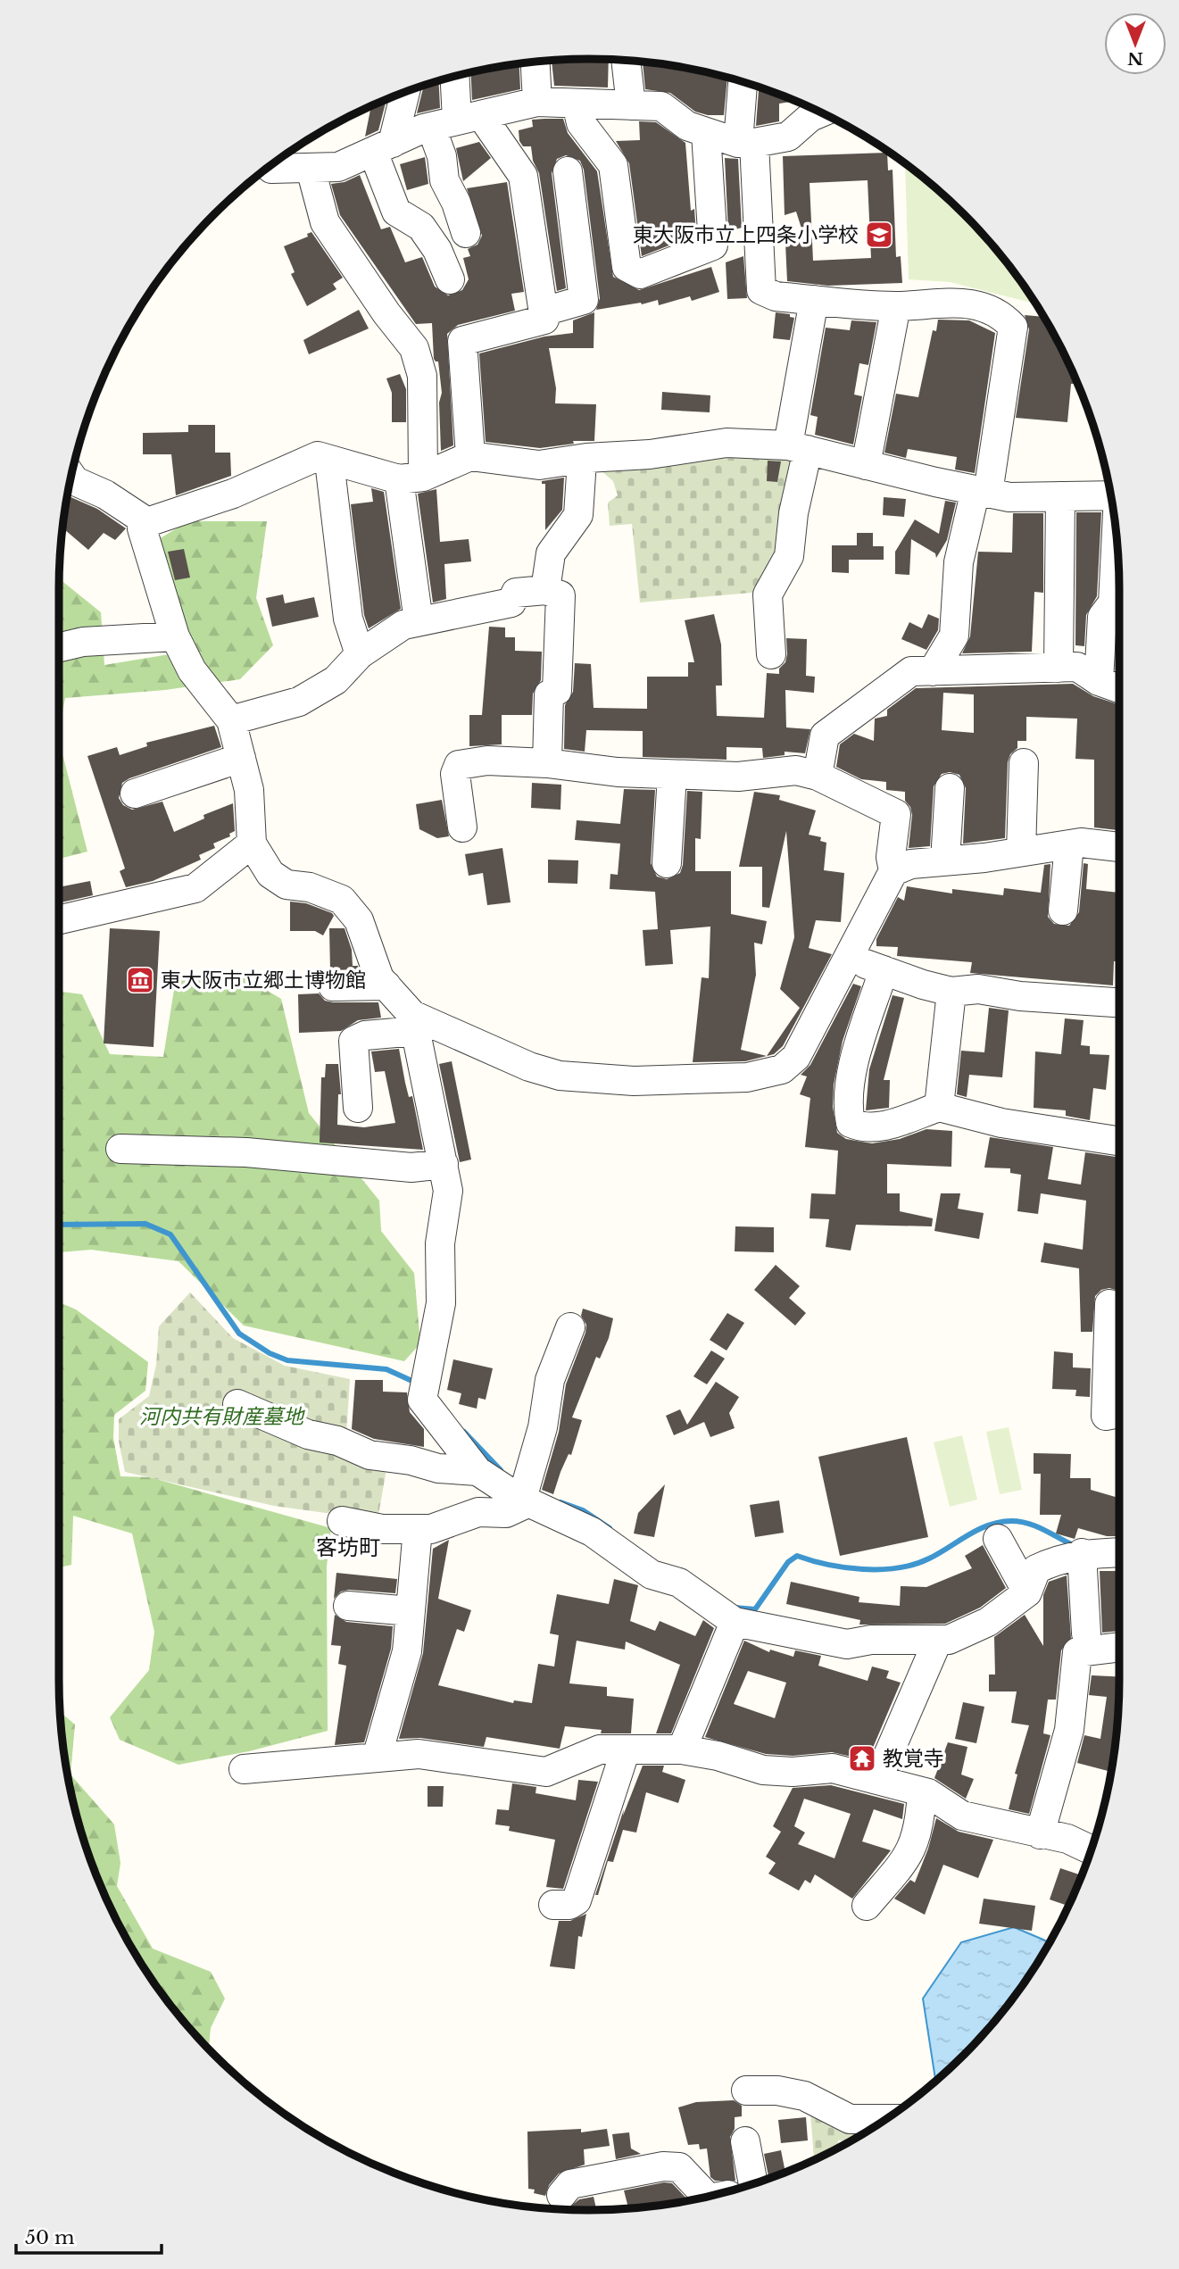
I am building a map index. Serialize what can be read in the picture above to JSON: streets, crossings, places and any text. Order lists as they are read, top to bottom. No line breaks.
{"districts":["客坊町"],"parks":["河内共有財産墓地"],"places":{"school or university":["東大阪市立上四条小学校"],"museum":["東大阪市立郷土博物館"],"temple":["教覚寺"]},"scale_bar":"50 m","north":"bottom"}
